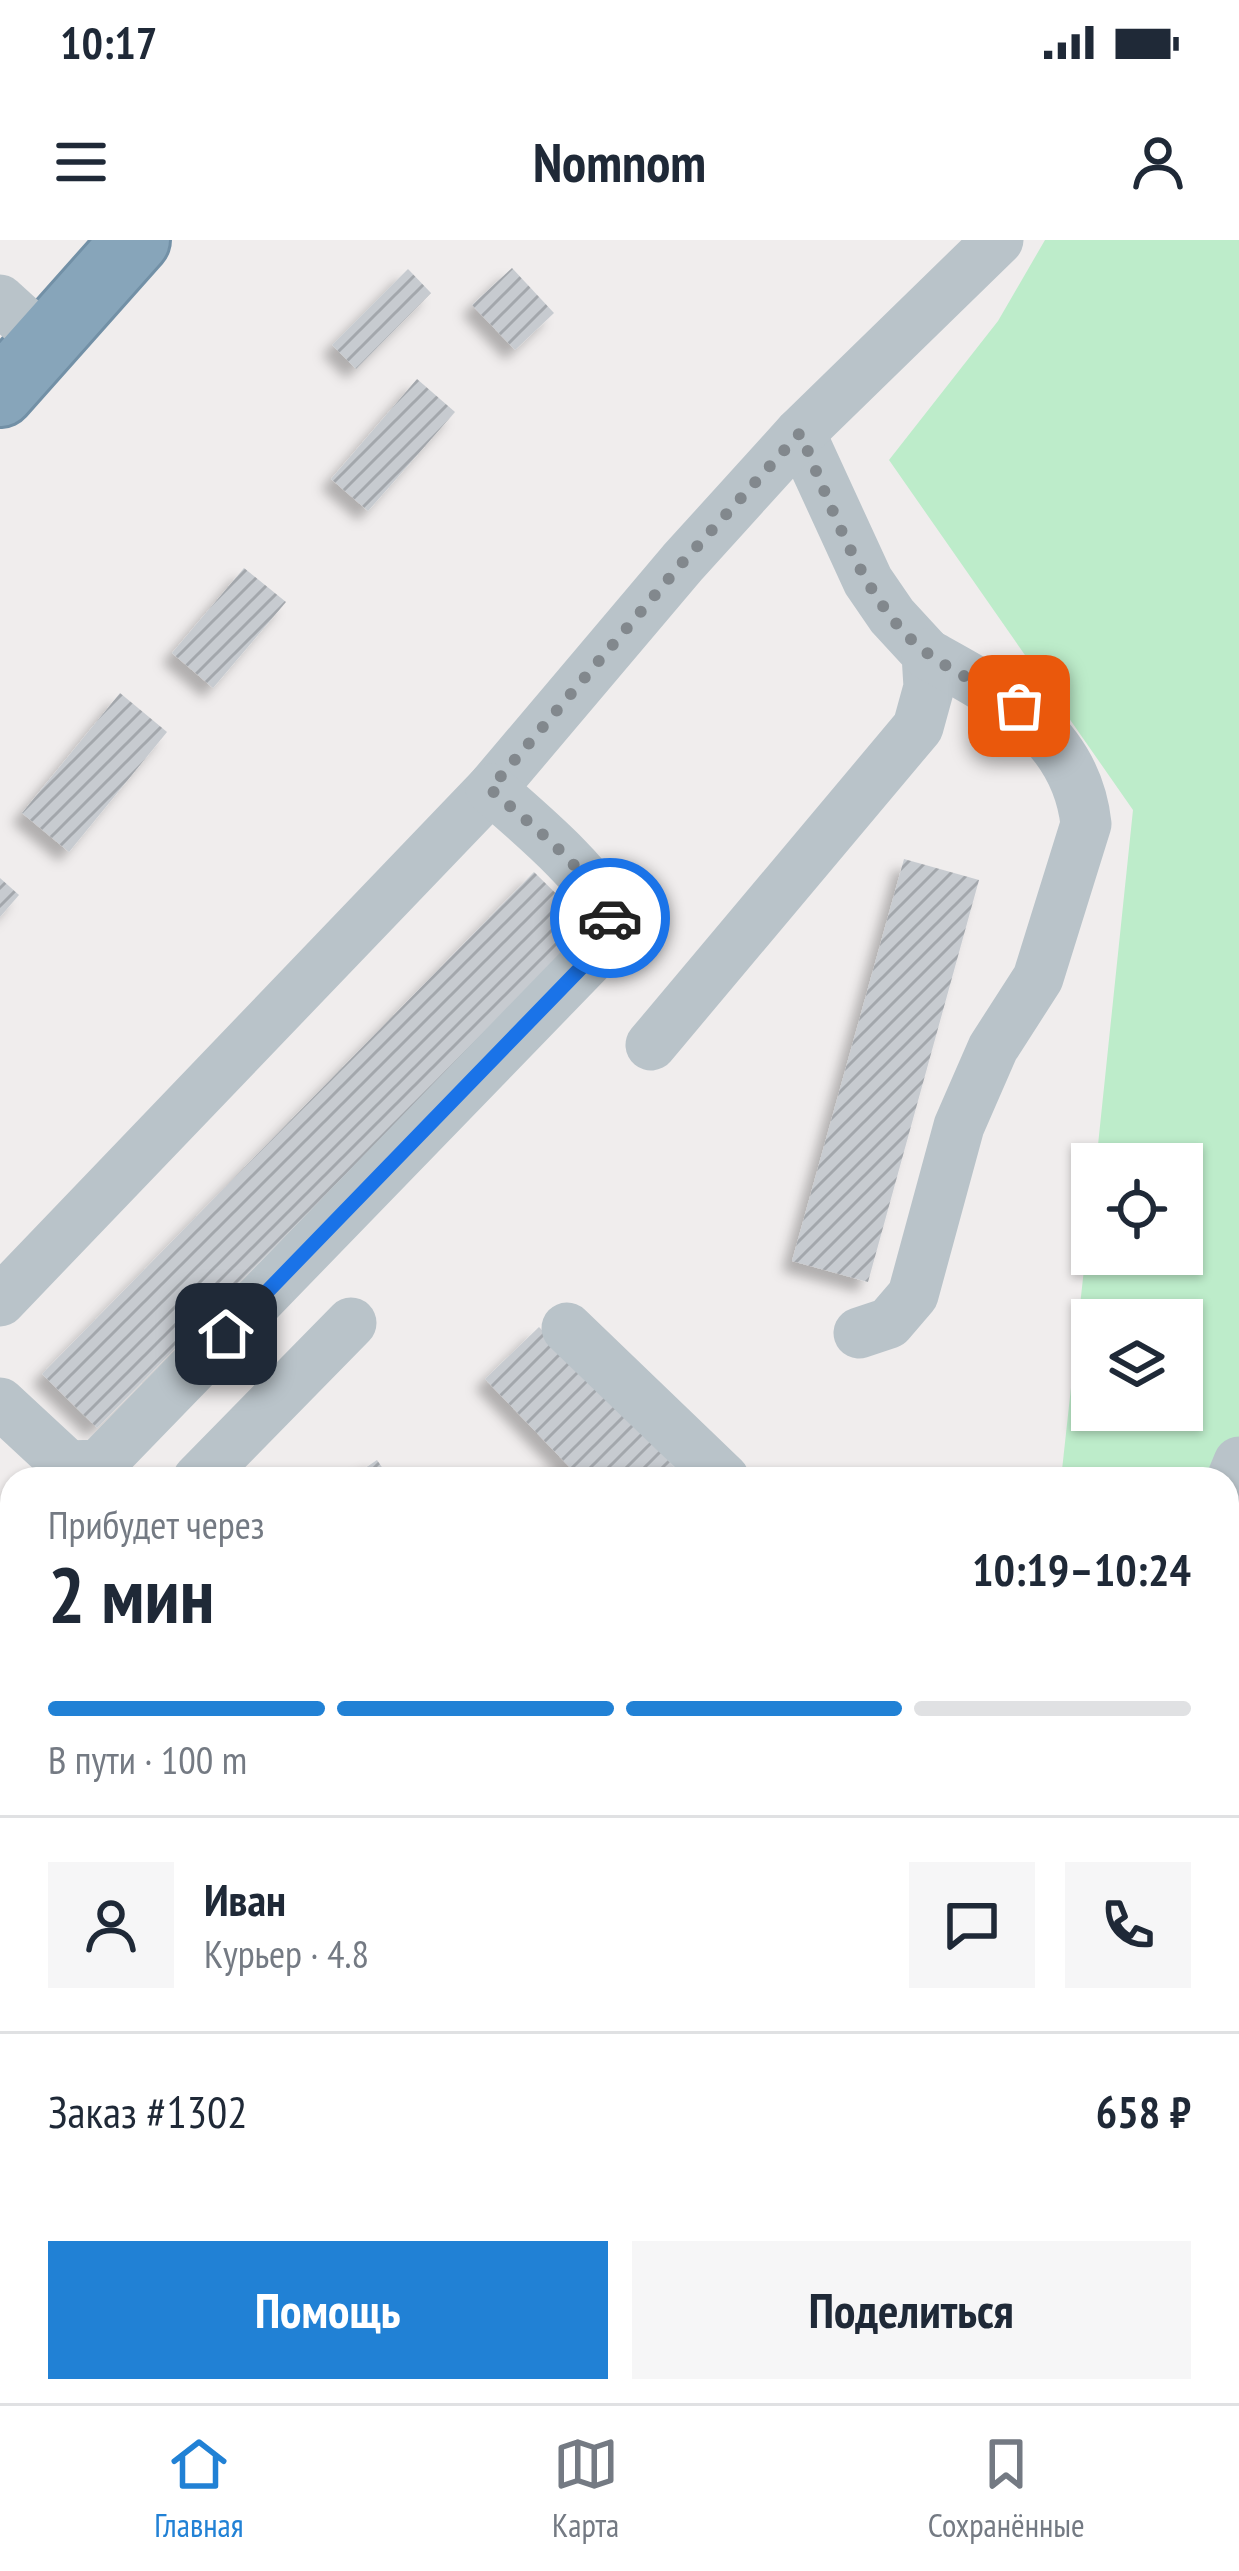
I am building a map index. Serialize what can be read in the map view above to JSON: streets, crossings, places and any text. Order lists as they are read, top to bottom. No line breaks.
{"page":{"status":"10:17","header":"Nomnom","heading":["2 мин","Прибудет через","10:19–10:24"],"panel":["Иван","Курьер · 4.8","Заказ #1302","658 ₽"],"bar":"В пути · 100 m","buttons":["Помощь","Поделиться"],"tabs":["Главная","Карта","Сохранённые"]}}
